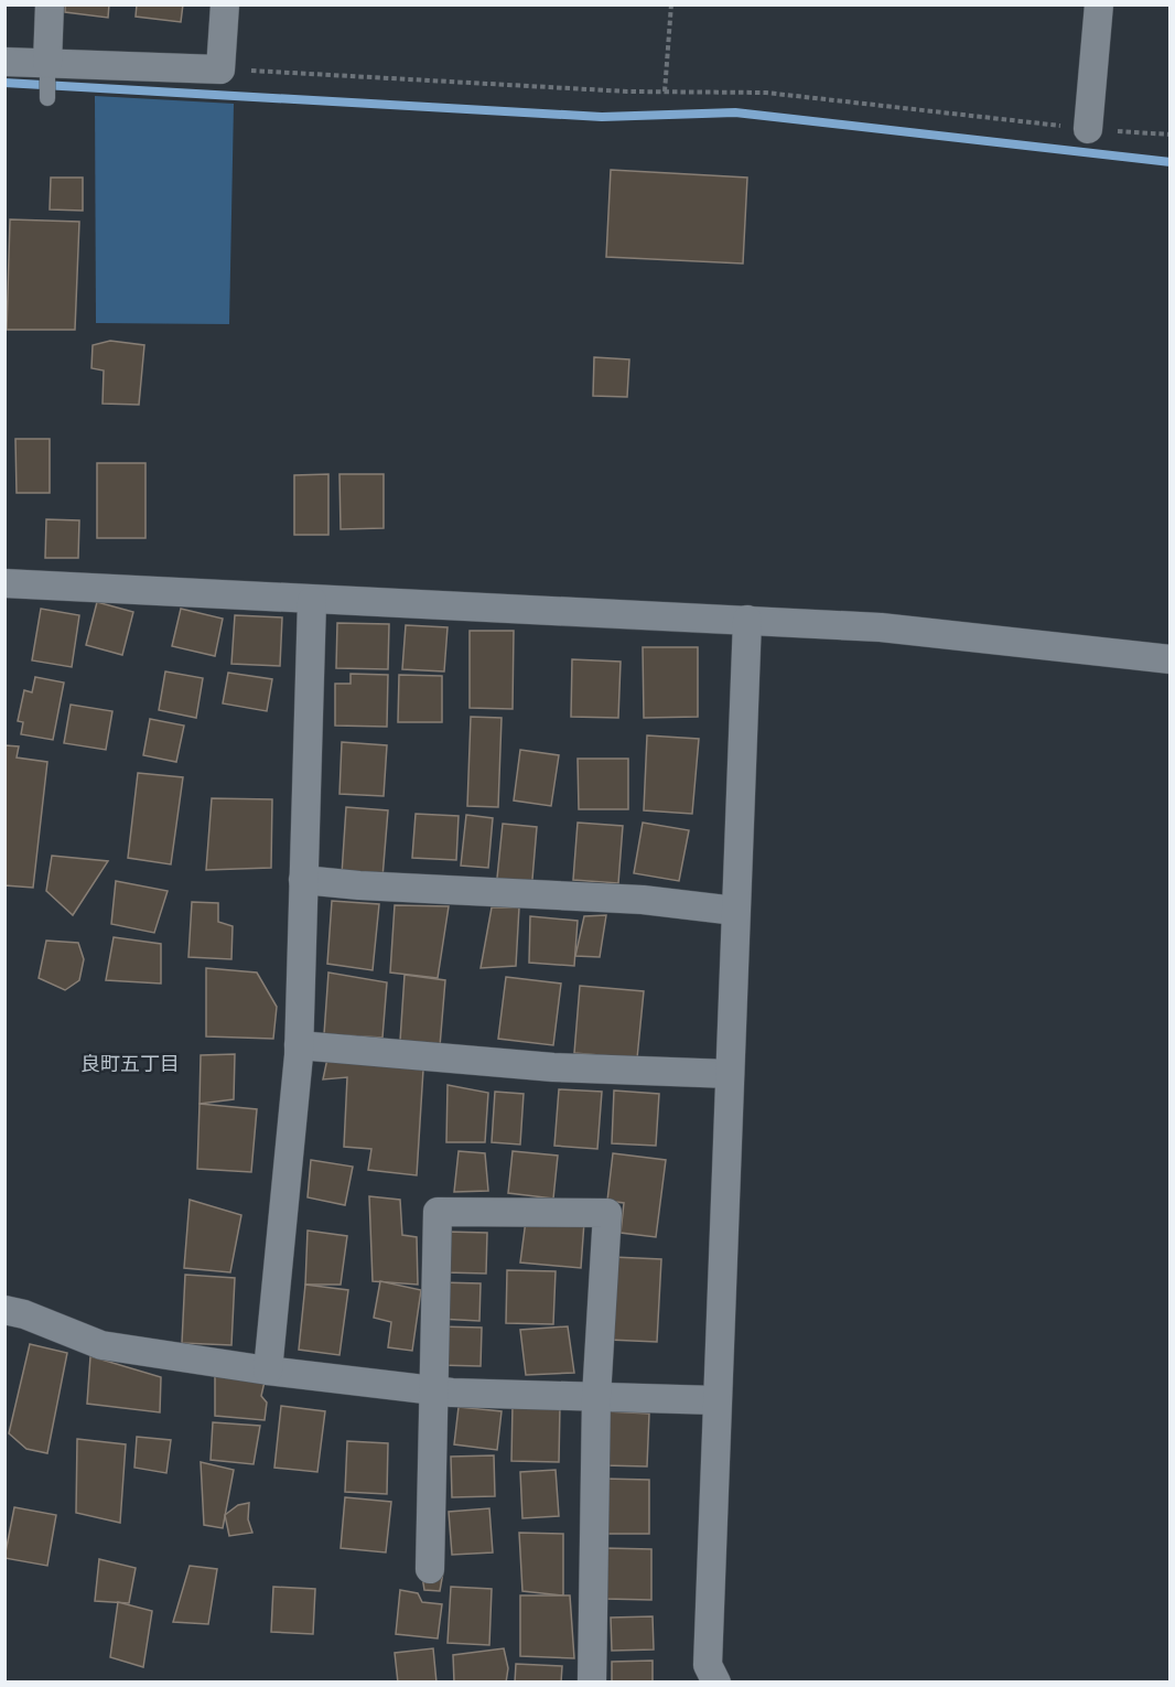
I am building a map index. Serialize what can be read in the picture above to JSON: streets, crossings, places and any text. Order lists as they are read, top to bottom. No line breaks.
{"districts":["良町五丁目"]}
